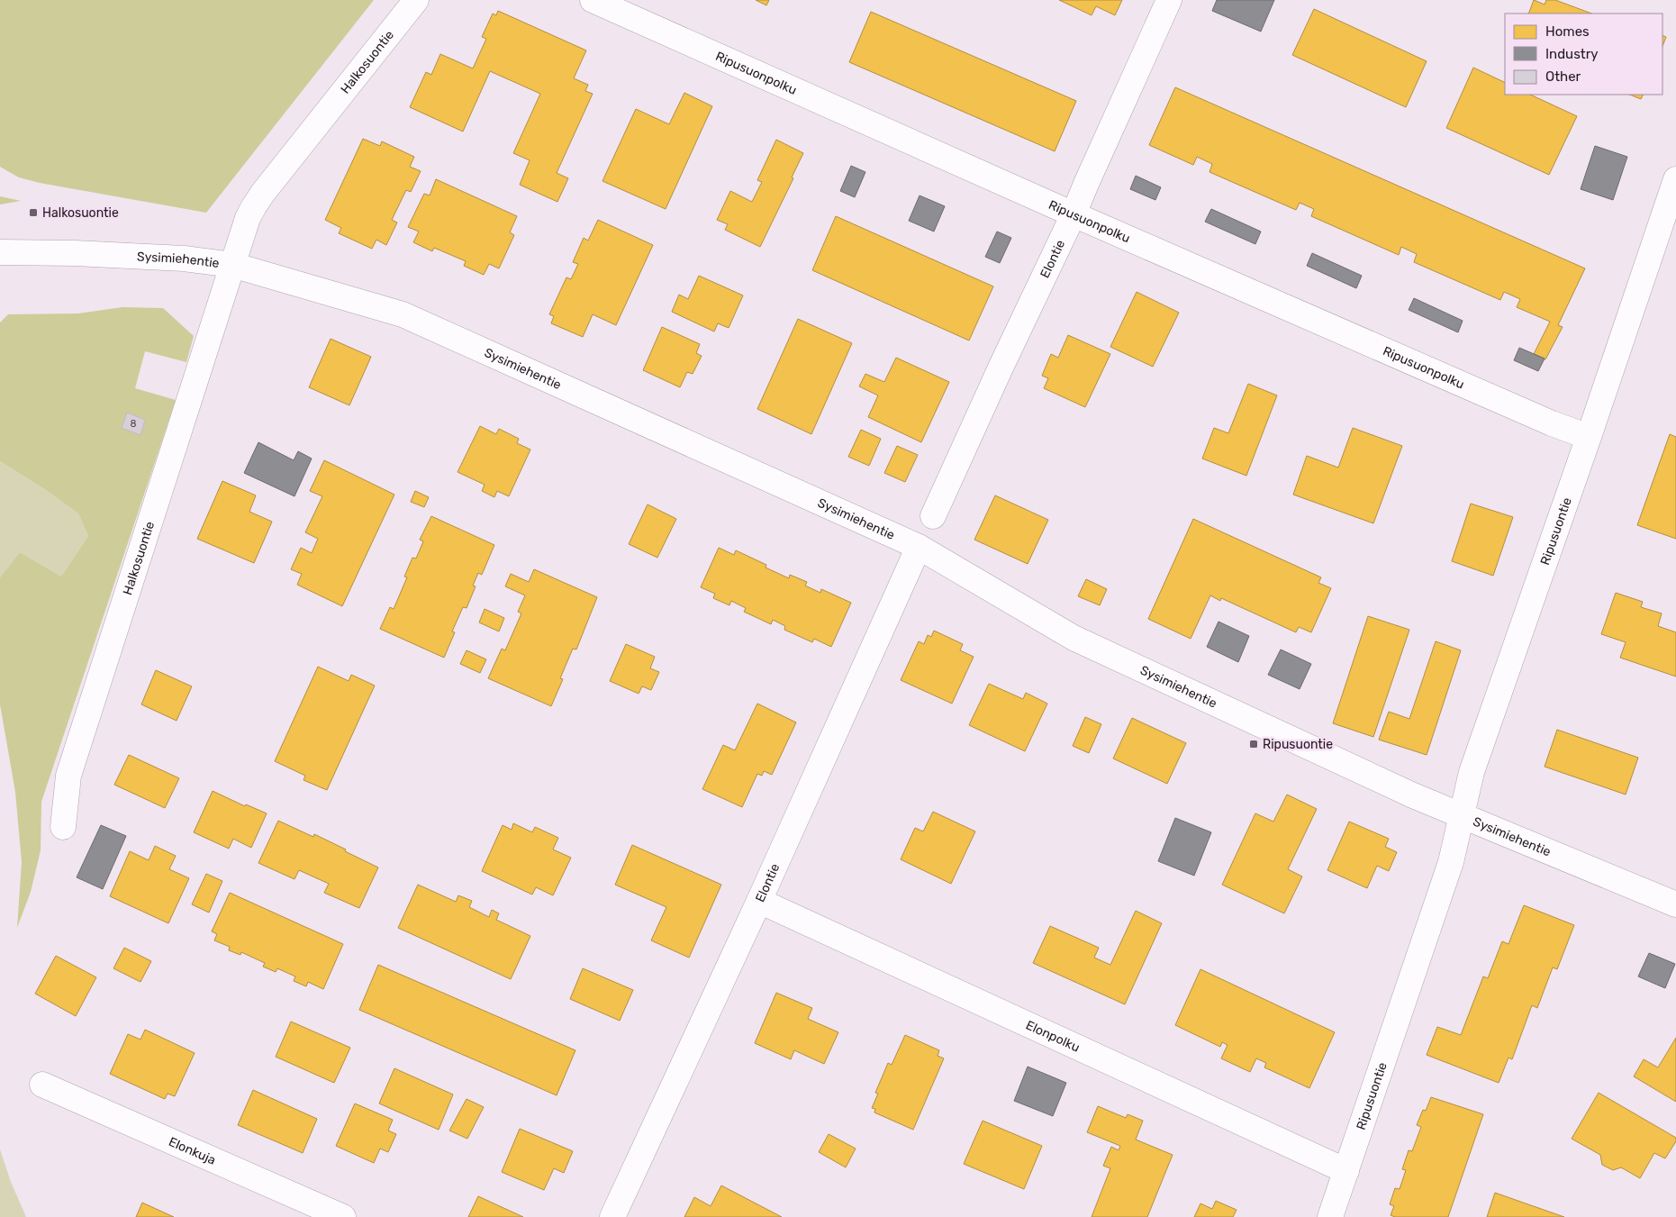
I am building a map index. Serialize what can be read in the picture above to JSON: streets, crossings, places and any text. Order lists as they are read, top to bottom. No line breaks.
{"streets":{"street":["Halkosuontie","Ripusuonpolku","Elontie","Sysimiehentie","Ripusuontie","Elonpolku","Elonkuja"]},"crossings":[["Halkosuontie","Sysimiehentie"],["Ripusuonpolku","Elontie"],["Ripusuonpolku","Ripusuontie"],["Elontie","Sysimiehentie"],["Elontie","Elonpolku"],["Sysimiehentie","Ripusuontie"],["Ripusuontie","Elonpolku"]],"places":{"transit":["Halkosuontie","Ripusuontie"]},"house_numbers":["8"],"legend":["Homes","Industry","Other"]}
